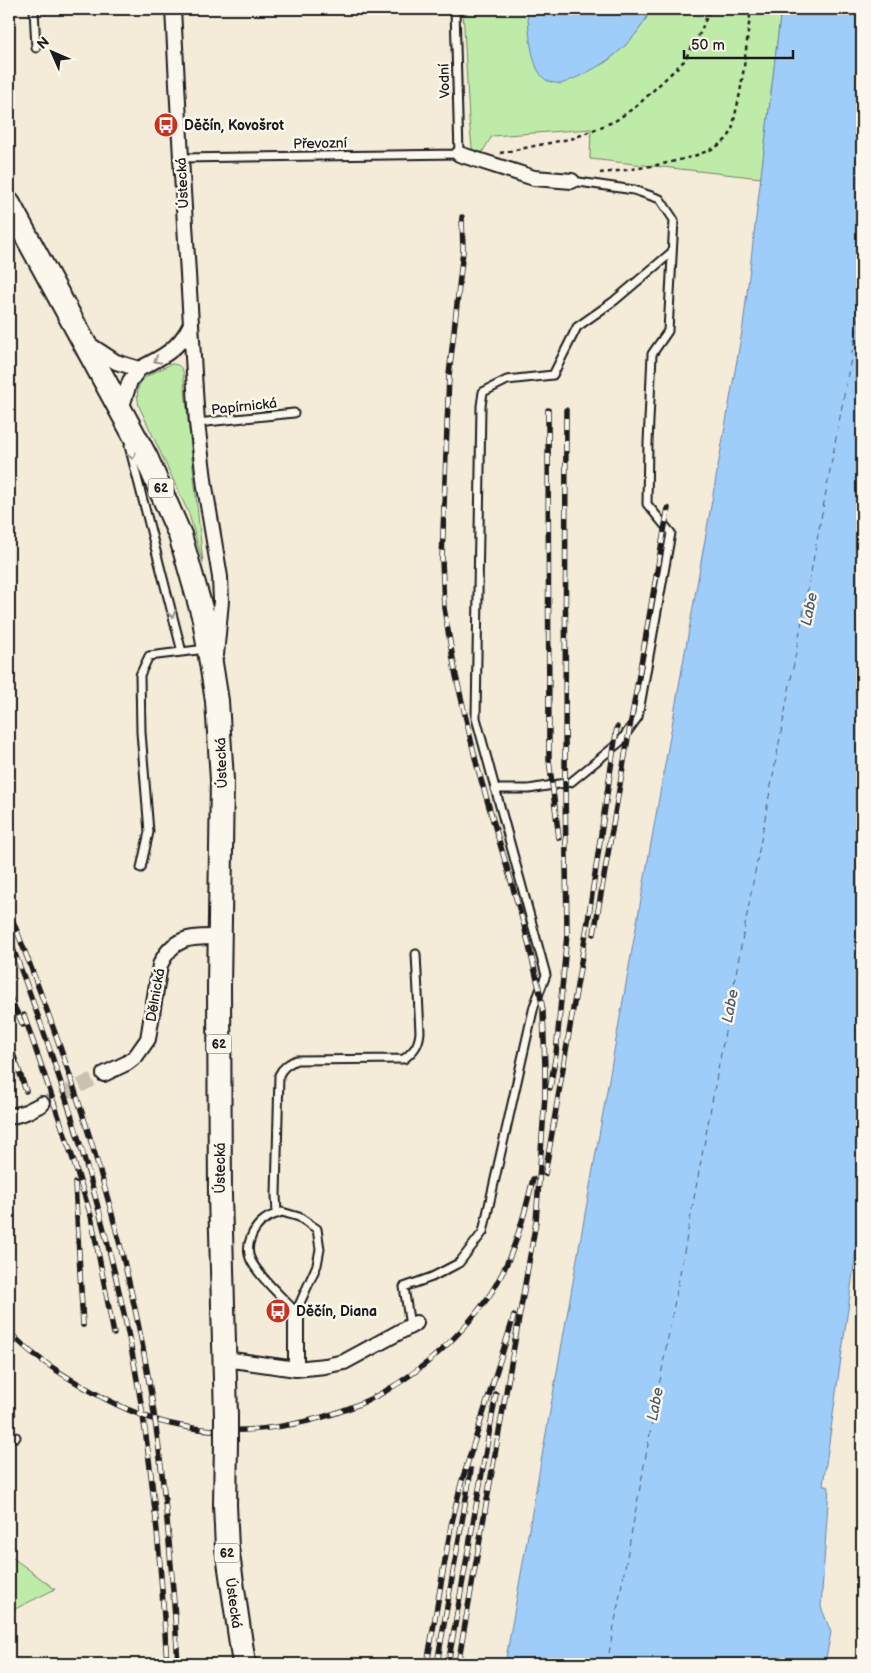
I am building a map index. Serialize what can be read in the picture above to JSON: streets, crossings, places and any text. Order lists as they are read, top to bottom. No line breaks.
{"streets":{"main road":["Ústecká","62"],"street":["Dělnická"],"lane":["Vodní","Převozní","Papírnická"]},"crossings":[["Vodní","Převozní"],["Převozní","Ústecká"],["Ústecká","Papírnická"],["Ústecká","62"],["Ústecká","Dělnická"]],"water":["Labe"],"places":{"bus stop":["Děčín, Kovošrot","Děčín, Diana"]},"scale_bar":"50 m","north":"top left"}
